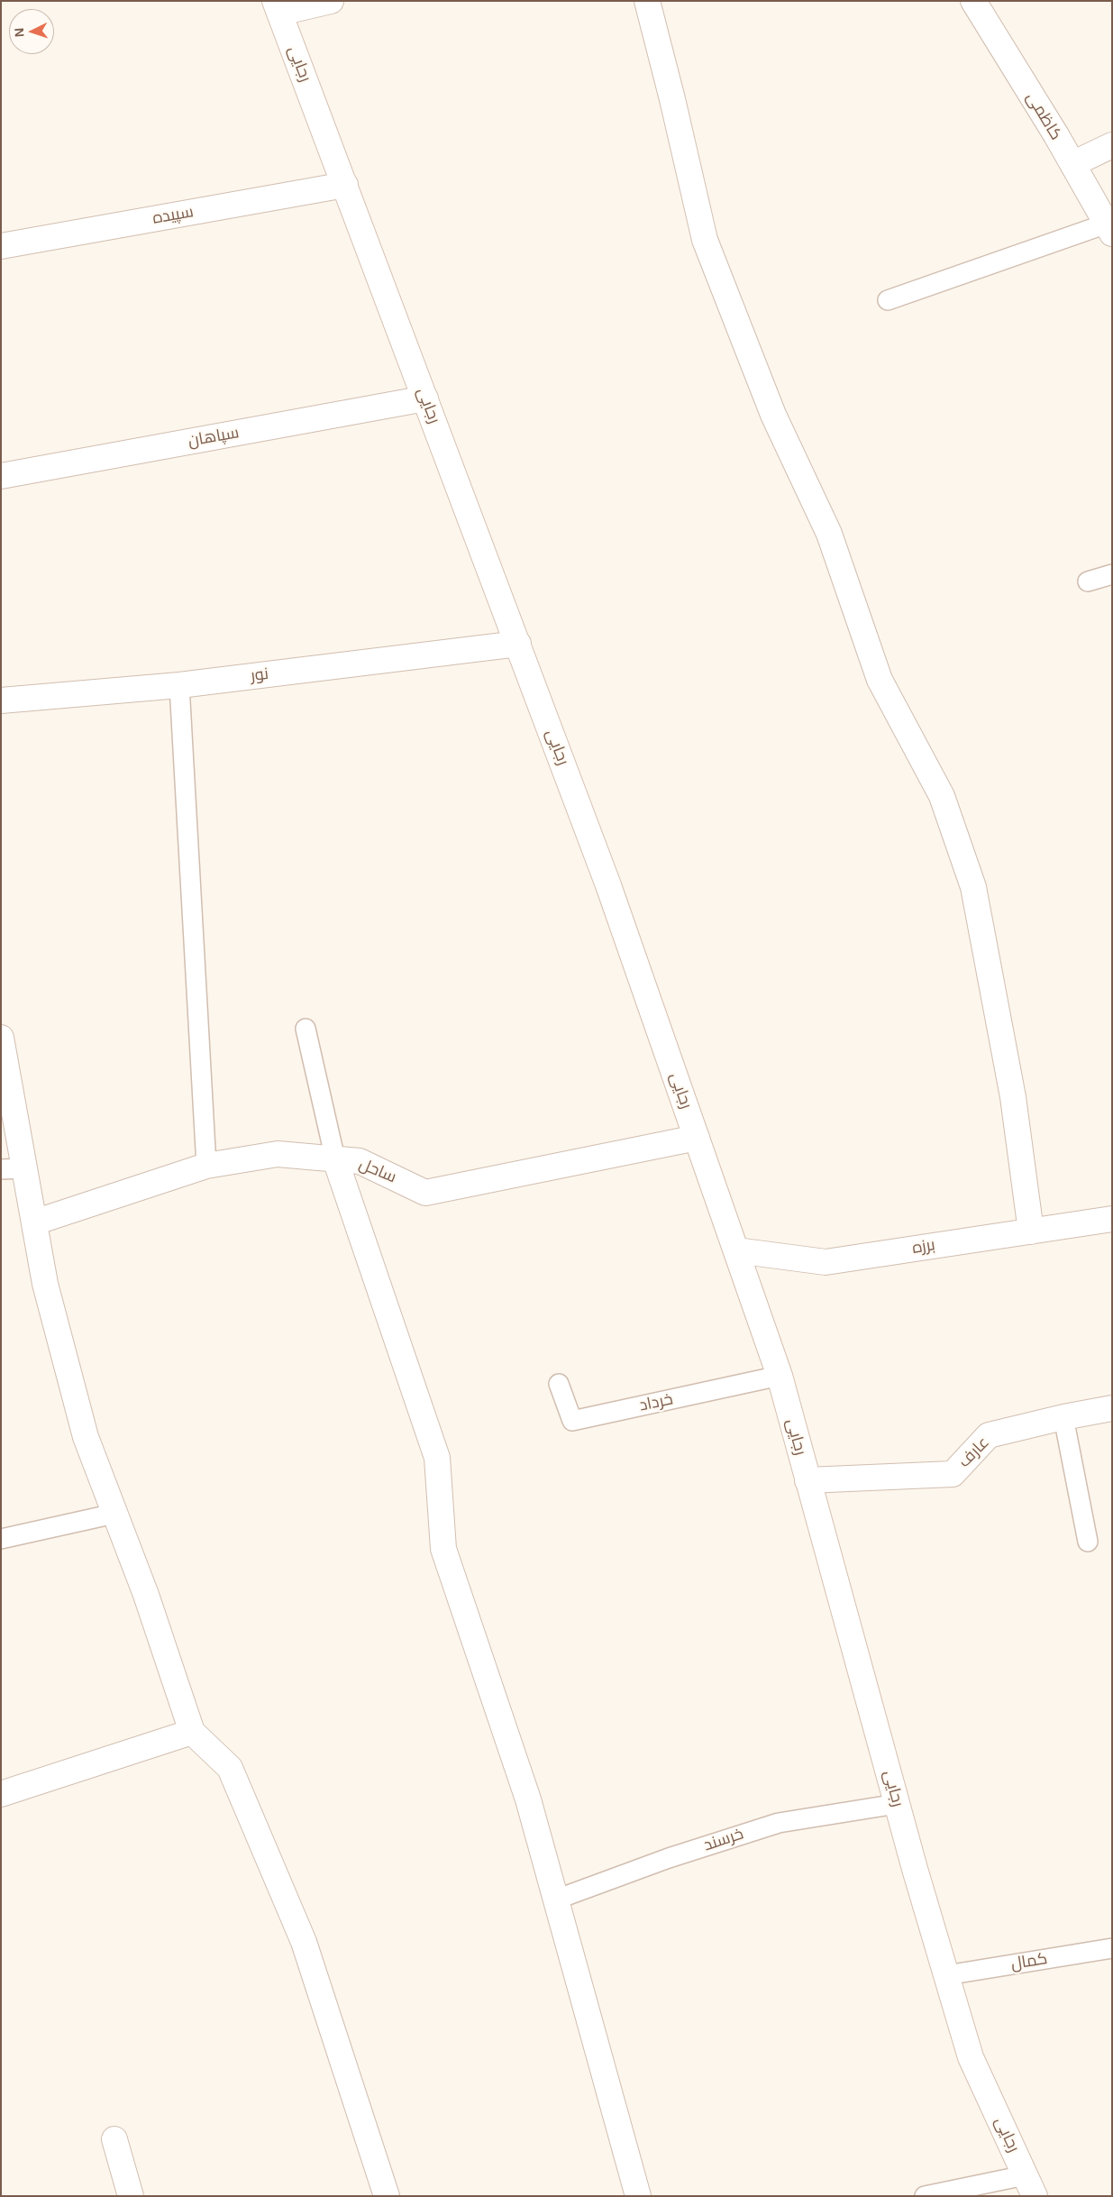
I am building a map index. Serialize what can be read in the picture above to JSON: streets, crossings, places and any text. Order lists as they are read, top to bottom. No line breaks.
{"streets":{"street":["رجایی","کاظمی","سپیده","سپاهان","نور","ساحل","برزه","عارف"],"lane":["خرداد","خرسند","کمال"]},"crossings":[["رجایی","سپیده"],["رجایی","سپاهان"],["رجایی","نور"],["رجایی","ساحل"],["رجایی","برزه"],["رجایی","خرداد"],["رجایی","عارف"],["رجایی","خرسند"],["رجایی","کمال"]],"north":"left"}
